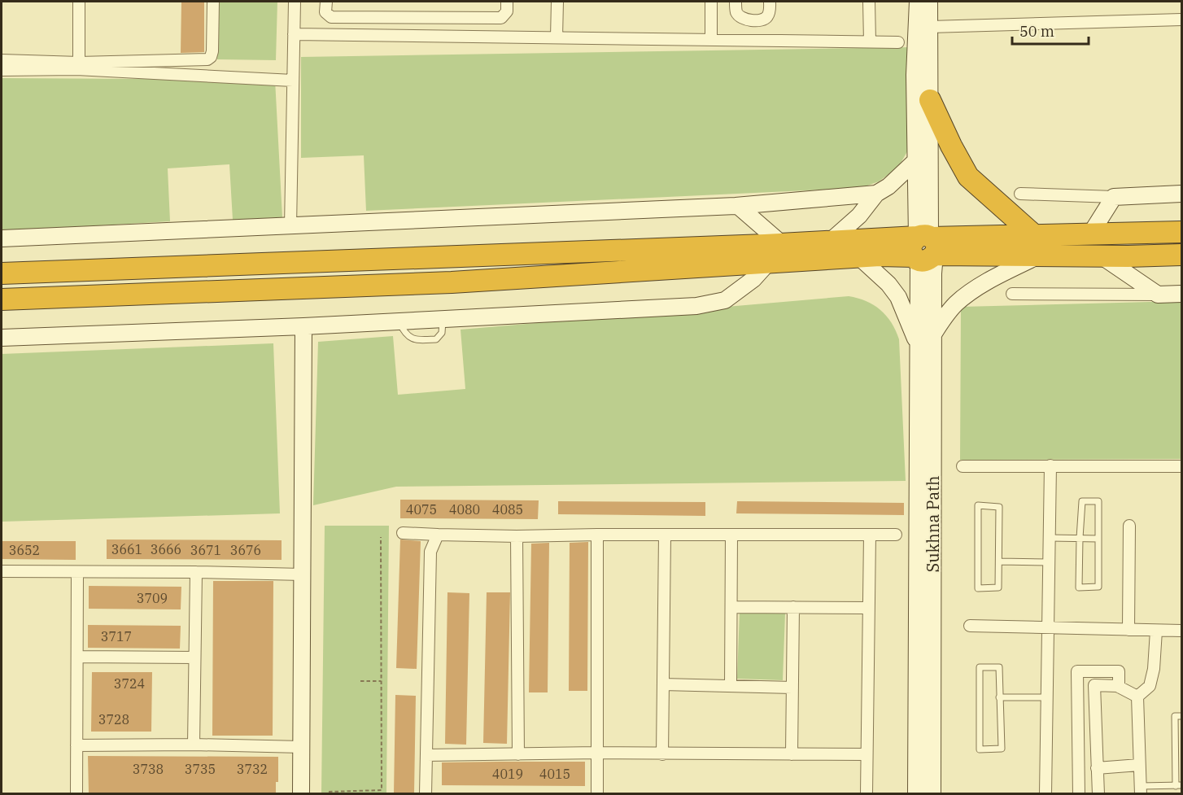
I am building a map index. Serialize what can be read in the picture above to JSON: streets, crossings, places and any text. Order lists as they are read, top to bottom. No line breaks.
{"streets":{"street":["Sukhna Path"]},"house_numbers":["4075","4080","4085","3661","3666","3652","3671","3676","3709","3717","3724","3728","3738","3735","3732","4019","4015"],"scale_bar":"50 m"}
